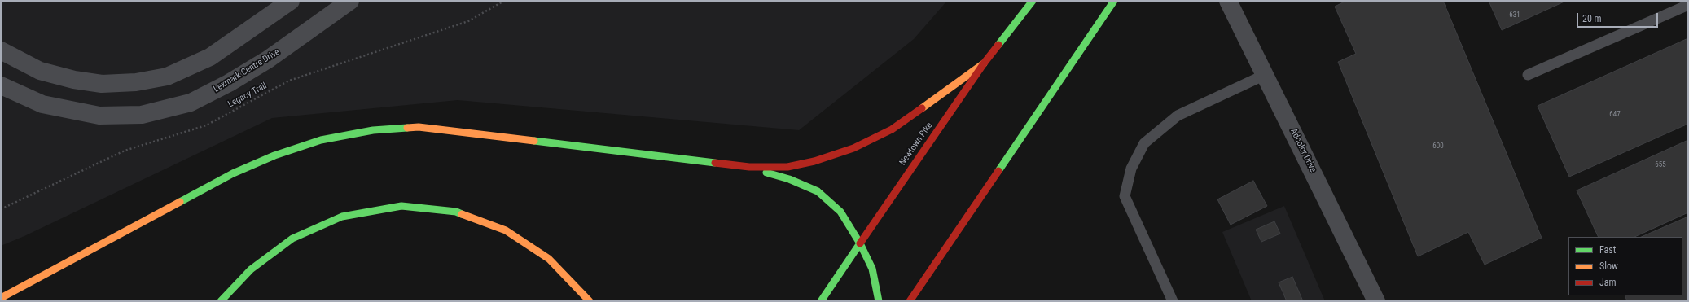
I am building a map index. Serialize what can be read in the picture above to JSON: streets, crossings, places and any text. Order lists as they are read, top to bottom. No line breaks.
{"streets":{"main road":["Newtown Pike"],"street":["Lexmark Centre Drive","Adcolor Drive"],"path":["Legacy Trail"]},"house_numbers":["631","647","600","655"],"legend":["Fast","Slow","Jam"],"scale_bar":"20 m"}
